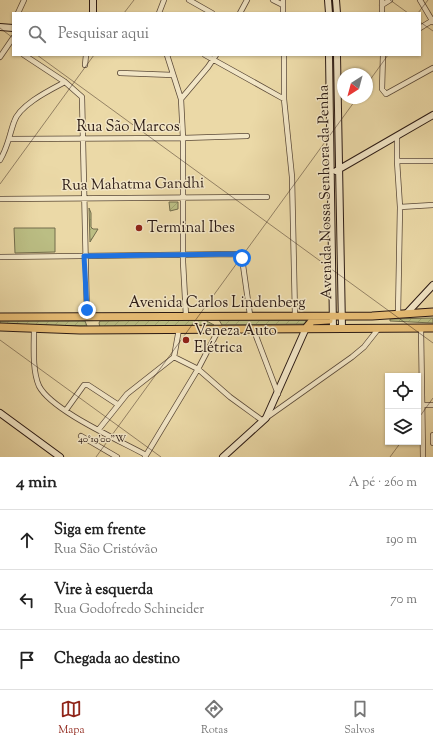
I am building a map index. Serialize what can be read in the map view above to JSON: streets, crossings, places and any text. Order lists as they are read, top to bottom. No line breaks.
{"streets":{"main road":["Avenida Carlos Lindenberg"],"street":["Rua São Marcos","Rua Mahatma Gandhi","Avenida Nossa Senhora da Penha"]},"crossings":[["Avenida Nossa Senhora da Penha","Avenida Carlos Lindenberg"]],"places":["Terminal Ibes","Veneza Auto Elétrica"],"north":"bottom left","page":{"search":"Pesquisar aqui","heading":["4 min","A pé · 260 m"],"list":[["Siga em frente","Rua São Cristóvão","190 m"],["Vire à esquerda","Rua Godofredo Schineider","70 m"],"Chegada ao destino"],"nav":["Mapa","Rotas","Salvos"]},"coordinates":["40°19'00\"W"]}
